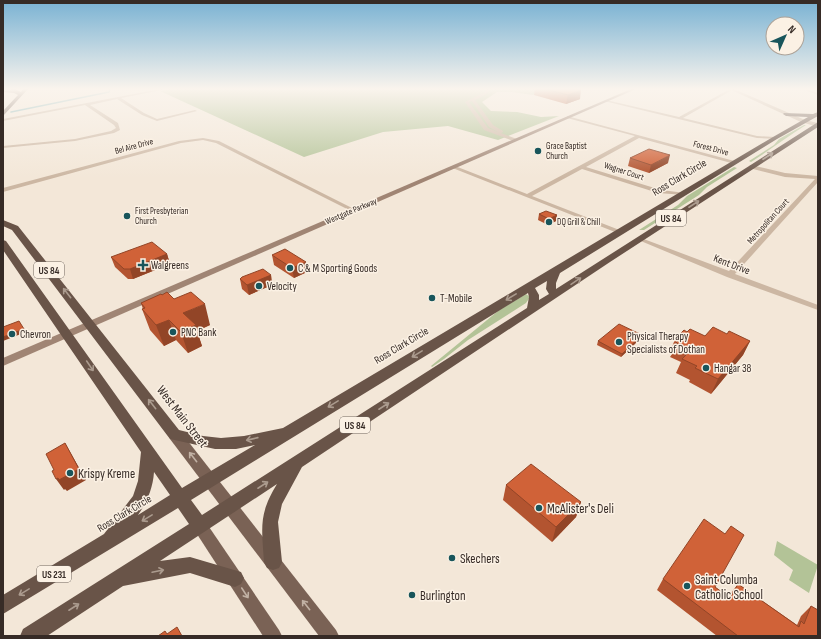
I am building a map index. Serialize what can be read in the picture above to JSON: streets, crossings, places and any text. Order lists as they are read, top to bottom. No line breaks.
{"streets":{"highway":["Ross Clark Circle","US 84","West Main Street","US 231"],"main road":["Westgate Parkway"],"street":["Bel Aire Drive","Forest Drive","Wagner Court","Metropolitan Court","Kent Drive"]},"crossings":[["Bel Aire Drive","Westgate Parkway"],["Forest Drive","Ross Clark Circle"],["Wagner Court","Ross Clark Circle"],["Ross Clark Circle","US 84"],["Ross Clark Circle","West Main Street"],["Westgate Parkway","US 84"],["Westgate Parkway","West Main Street"],["US 84","Kent Drive"],["US 84","West Main Street"],["Metropolitan Court","Kent Drive"]],"places":{"other":["Grace Baptist Church","First Presbyterian Church","DQ Grill & Chill","C & M Sporting Goods","Velocity","T-Mobile","PNC Bank","Chevron","Physical Therapy Specialists of Dothan","Hangar 38","Krispy Kreme","McAlister's Deli","Skechers","Saint Columba Catholic School","Burlington"],"health":["Walgreens"]},"north":"top right"}
